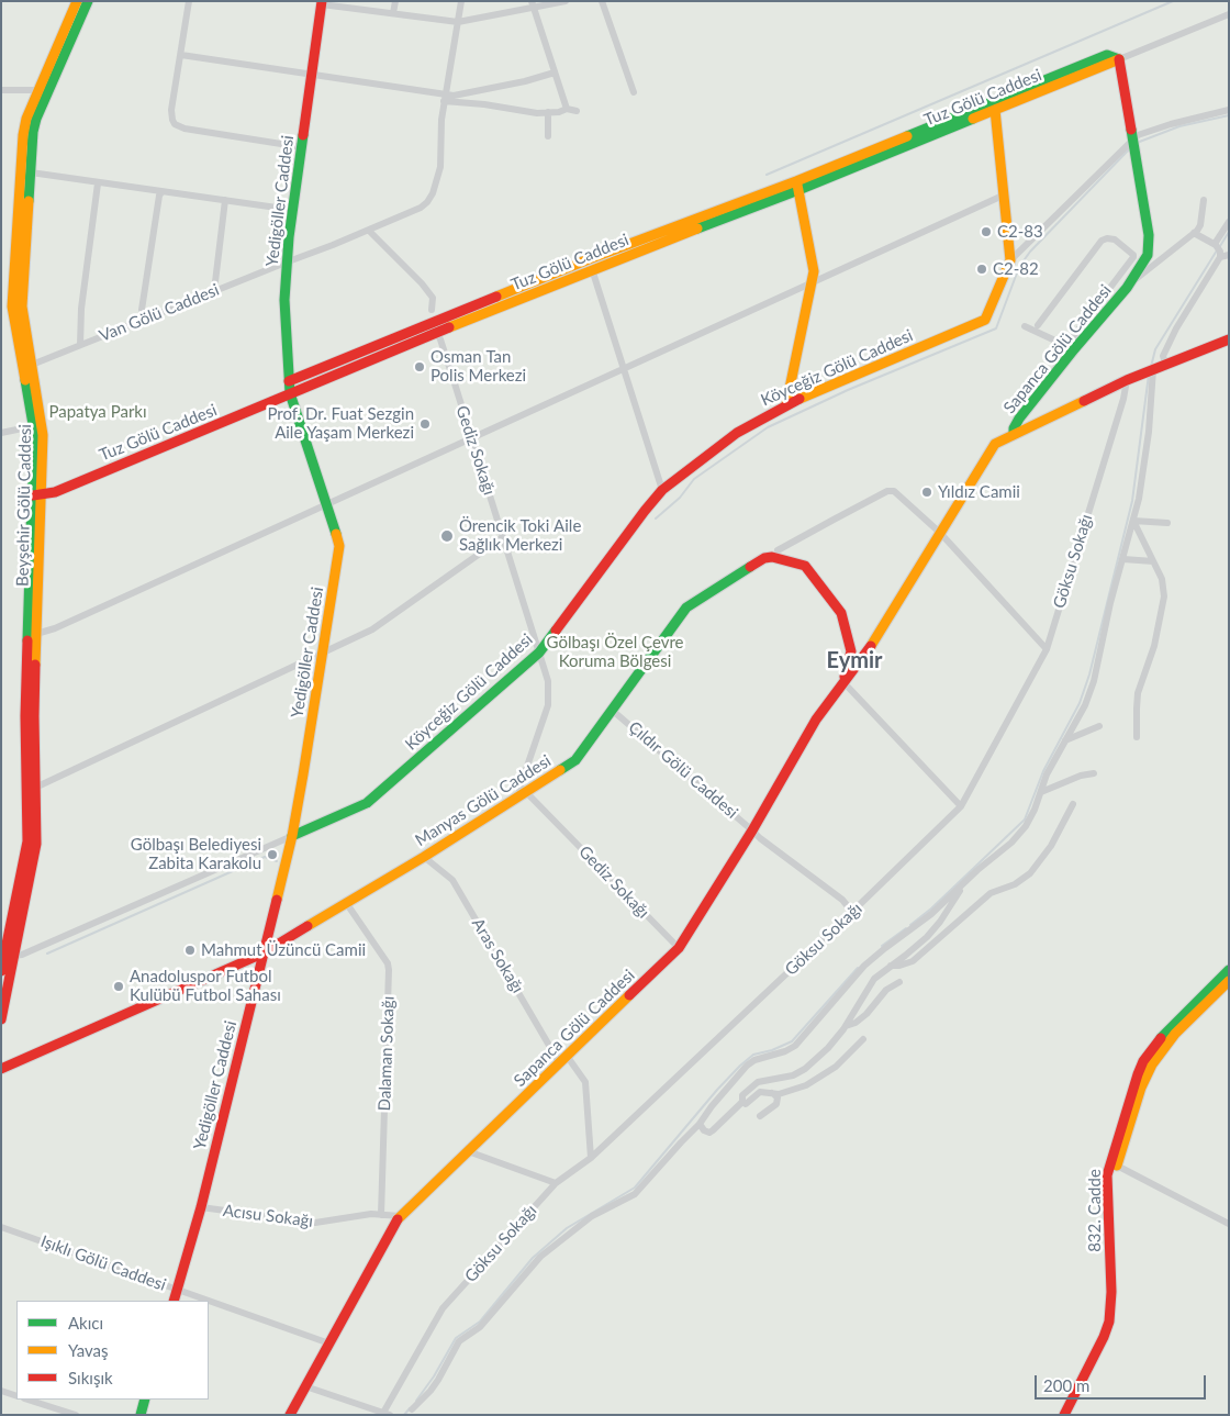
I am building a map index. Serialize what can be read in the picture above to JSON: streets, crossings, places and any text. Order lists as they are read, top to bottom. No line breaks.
{"streets":{"street":["Tuz Gölü Caddesi","Yedigöller Caddesi","Van Gölü Caddesi","Sapanca Gölü Caddesi","Köyceğiz Gölü Caddesi","Gediz Sokağı","Beyşehir Gölü Caddesi","Göksu Sokağı","Çıldır Gölü Caddesi","Manyas Gölü Caddesi","Aras Sokağı","Dalaman Sokağı","832. Cadde","Acısu Sokağı","Işıklı Gölü Caddesi"]},"crossings":[["Tuz Gölü Caddesi","Yedigöller Caddesi"],["Tuz Gölü Caddesi","Sapanca Gölü Caddesi"],["Tuz Gölü Caddesi","Köyceğiz Gölü Caddesi"],["Tuz Gölü Caddesi","Gediz Sokağı"],["Tuz Gölü Caddesi","Beyşehir Gölü Caddesi"],["Yedigöller Caddesi","Van Gölü Caddesi"],["Yedigöller Caddesi","Köyceğiz Gölü Caddesi"],["Yedigöller Caddesi","Manyas Gölü Caddesi"],["Yedigöller Caddesi","Acısu Sokağı"],["Yedigöller Caddesi","Işıklı Gölü Caddesi"],["Van Gölü Caddesi","Beyşehir Gölü Caddesi"],["Sapanca Gölü Caddesi","Gediz Sokağı"],["Sapanca Gölü Caddesi","Göksu Sokağı"],["Sapanca Gölü Caddesi","Çıldır Gölü Caddesi"],["Sapanca Gölü Caddesi","Aras Sokağı"],["Sapanca Gölü Caddesi","Acısu Sokağı"],["Sapanca Gölü Caddesi","Işıklı Gölü Caddesi"],["Köyceğiz Gölü Caddesi","Gediz Sokağı"],["Köyceğiz Gölü Caddesi","Beyşehir Gölü Caddesi"],["Gediz Sokağı","Manyas Gölü Caddesi"],["Göksu Sokağı","Çıldır Gölü Caddesi"],["Göksu Sokağı","Aras Sokağı"],["Çıldır Gölü Caddesi","Manyas Gölü Caddesi"],["Manyas Gölü Caddesi","Aras Sokağı"],["Manyas Gölü Caddesi","Dalaman Sokağı"],["Dalaman Sokağı","Acısu Sokağı"]],"districts":["Eymir"],"parks":["Papatya Parkı","Gölbaşı Özel Çevre Koruma Bölgesi"],"places":["C2-83","C2-82","Osman Tan Polis Merkezi","Prof. Dr. Fuat Sezgin Aile Yaşam Merkezi","Yıldız Camii","Örencik Toki Aile Sağlık Merkezi","Gölbaşı Belediyesi Zabita Karakolu","Mahmut Üzüncü Camii","Anadoluspor Futbol Kulübü Futbol Sahası"],"legend":["Akıcı","Yavaş","Sıkışık"],"scale_bar":"200 m"}
